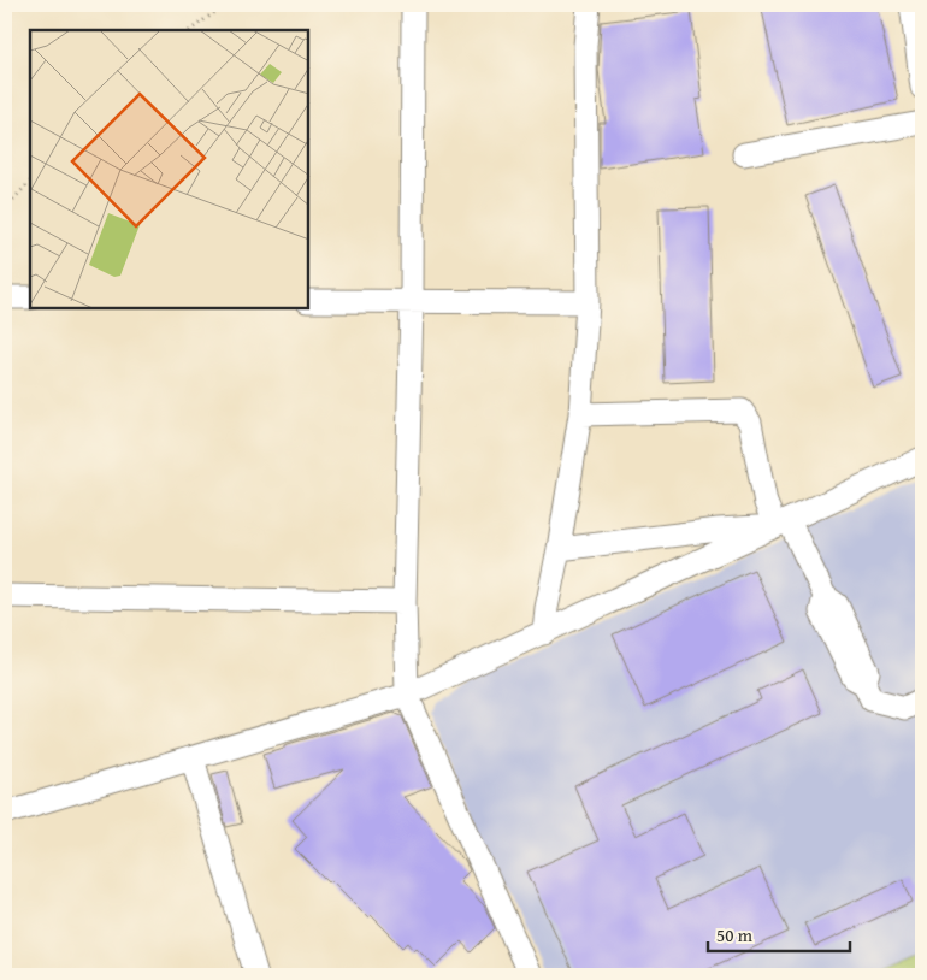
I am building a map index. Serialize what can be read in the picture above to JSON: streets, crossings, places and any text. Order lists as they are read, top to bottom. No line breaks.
{"scale_bar":"50 m"}
